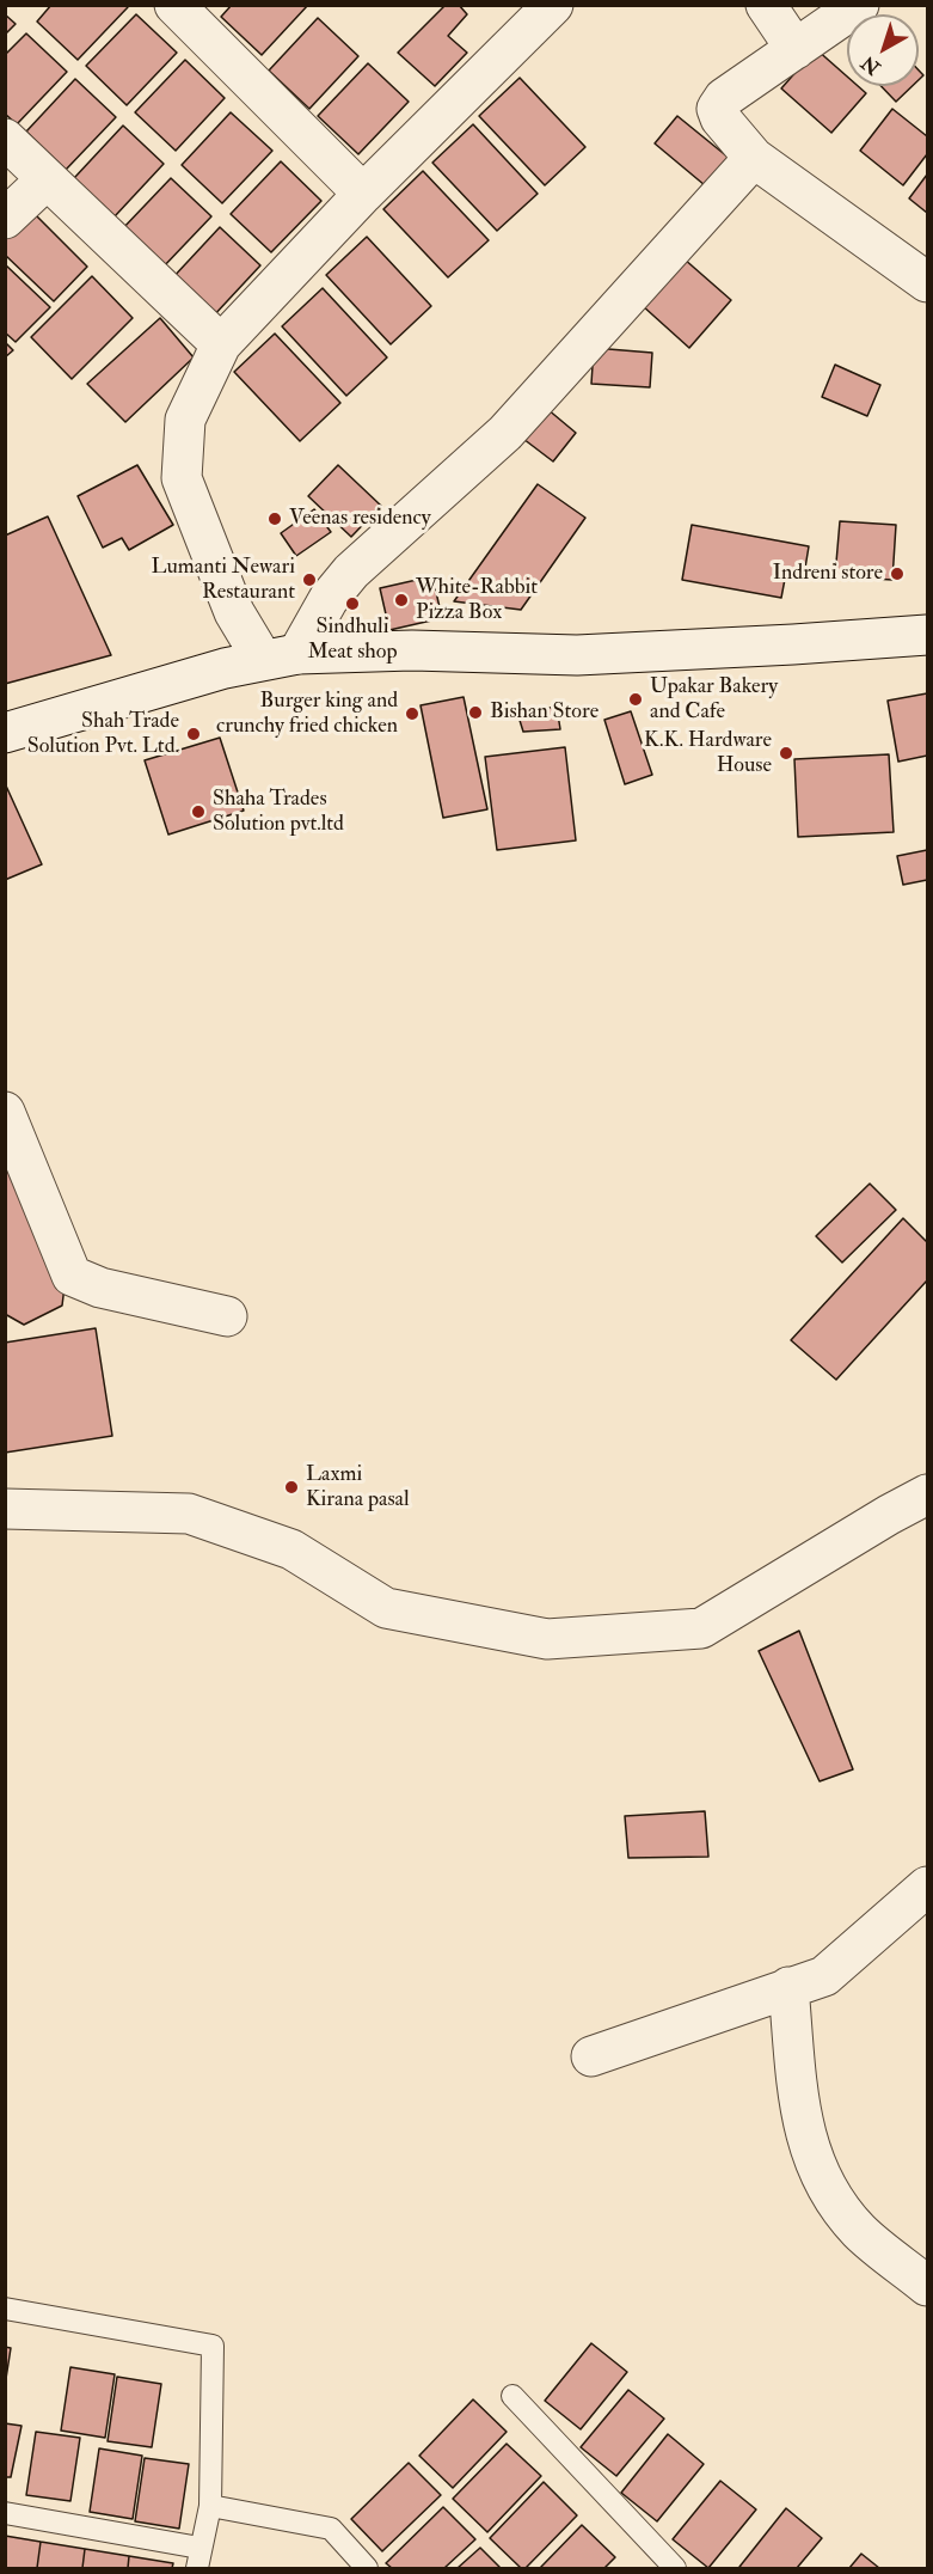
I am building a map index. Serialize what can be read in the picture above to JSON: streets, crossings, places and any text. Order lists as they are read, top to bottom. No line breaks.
{"places":["Veenas residency","Indreni store","Lumanti Newari Restaurant","White-Rabbit Pizza Box","Sindhuli Meat shop","Upakar Bakery and Cafe","Bishan Store","Burger king and crunchy fried chicken","Shah Trade Solution Pvt. Ltd.","K.K. Hardware House","Shaha Trades Solution pvt.ltd","Laxmi Kirana pasal"],"north":"bottom left"}
